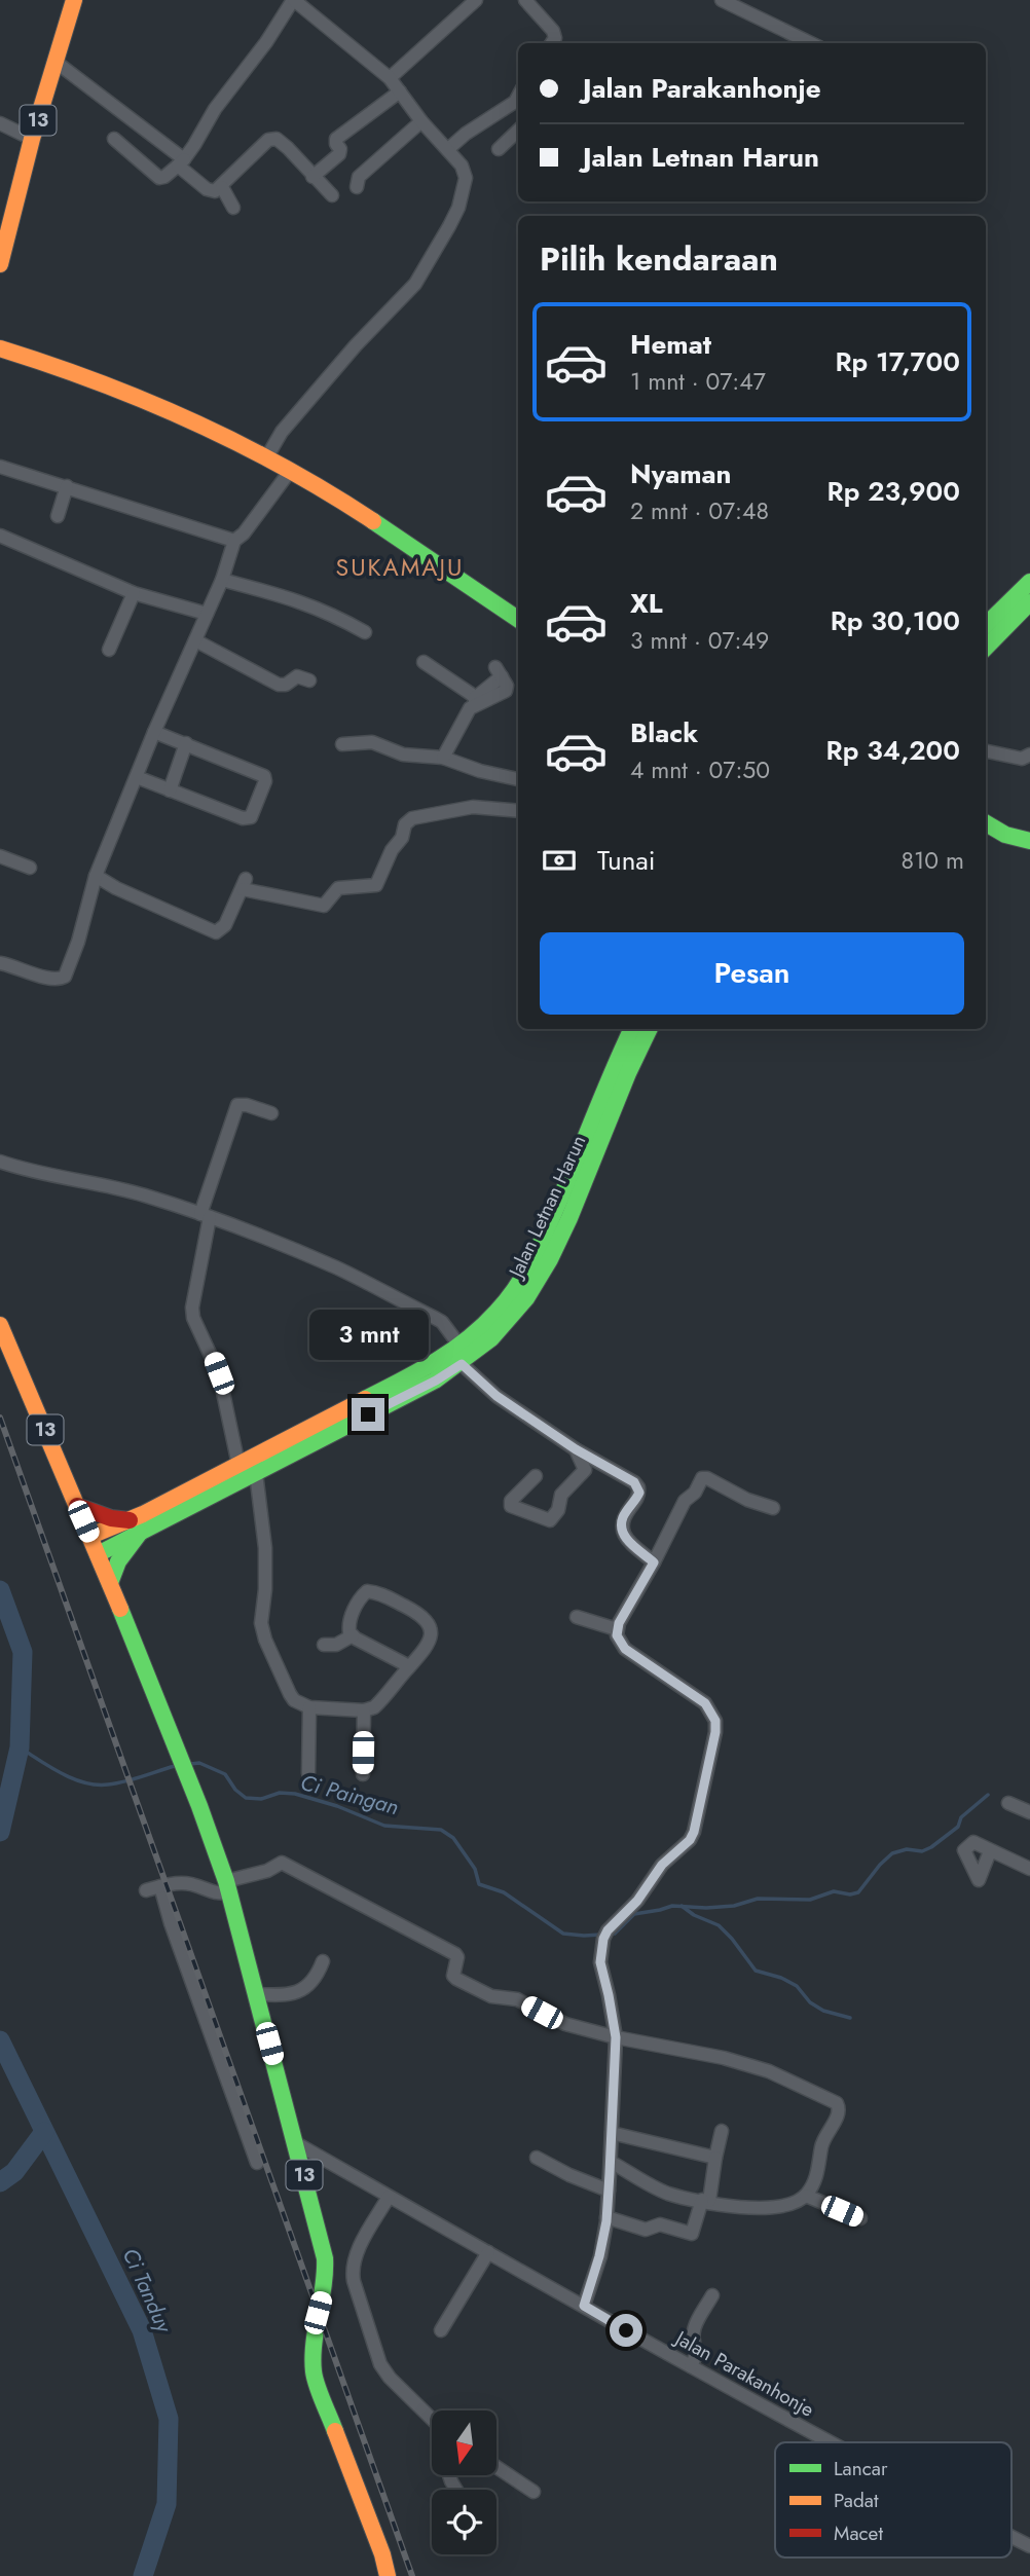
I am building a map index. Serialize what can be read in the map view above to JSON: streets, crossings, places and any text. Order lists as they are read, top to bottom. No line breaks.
{"streets":{"main road":["13","Jalan Letnan Harun"],"street":["Jalan Parakanhonje"]},"crossings":[["13","Jalan Letnan Harun"],["13","Jalan Parakanhonje"]],"districts":["SUKAMAJU"],"water":["Ci Paingan","Ci Tanduy"],"legend":["Lancar","Padat","Macet"],"north":"bottom","page":{"banner":["Jalan Parakanhonje","Jalan Letnan Harun"],"heading":"Pilih kendaraan","list":[{"name":"Hemat","note":"1 mnt · 07:47","value":"Rp 17,700"},{"name":"Nyaman","note":"2 mnt · 07:48","value":"Rp 23,900"},{"name":"XL","note":"3 mnt · 07:49","value":"Rp 30,100"},{"name":"Black","note":"4 mnt · 07:50","value":"Rp 34,200"}],"pay":["Tunai","810 m"],"buttons":"Pesan","bubble":"3 mnt"}}
